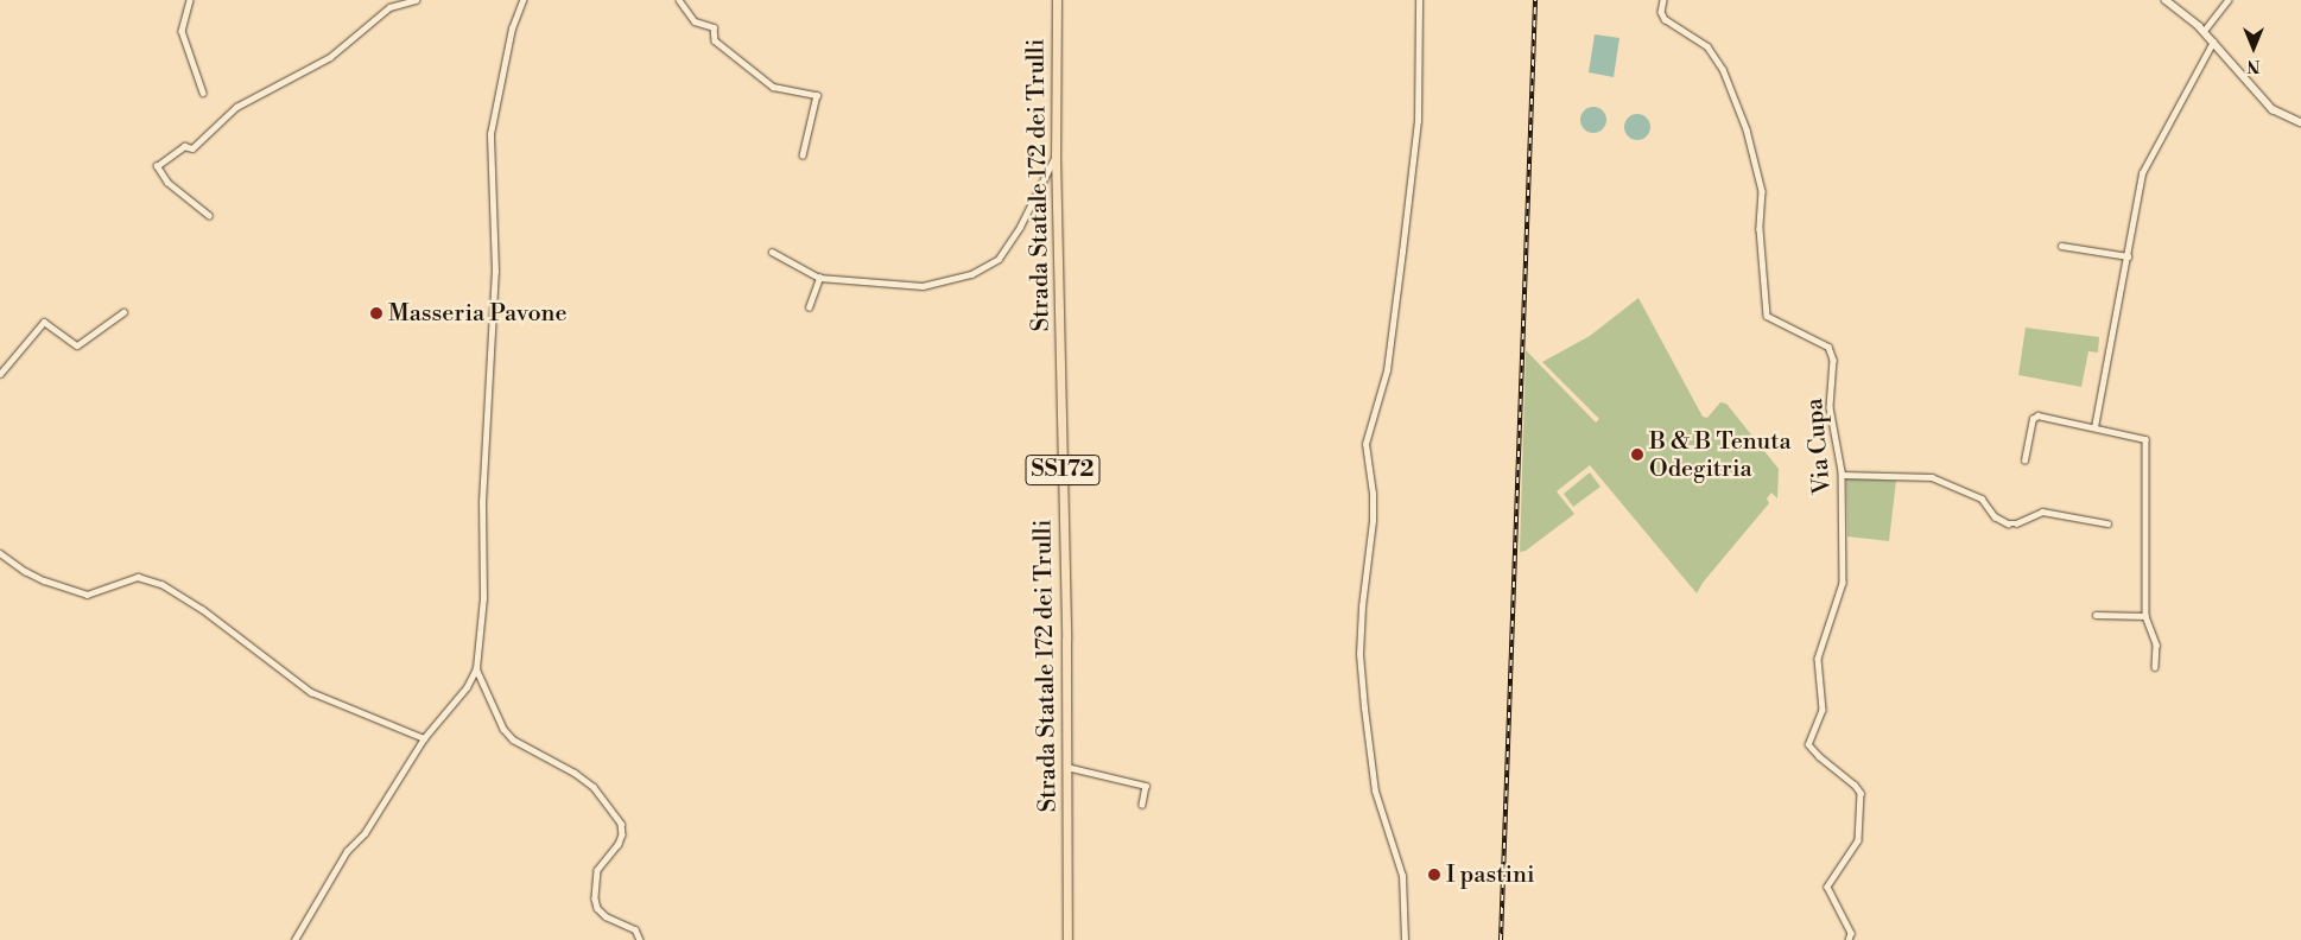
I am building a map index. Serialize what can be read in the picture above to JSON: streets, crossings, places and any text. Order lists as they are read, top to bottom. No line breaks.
{"streets":{"main road":["Strada Statale 172 dei Trulli","SS172"],"street":["Via Cupa"]},"places":["Masseria Pavone","B & B Tenuta Odegitria","I pastini"],"north":"bottom"}
